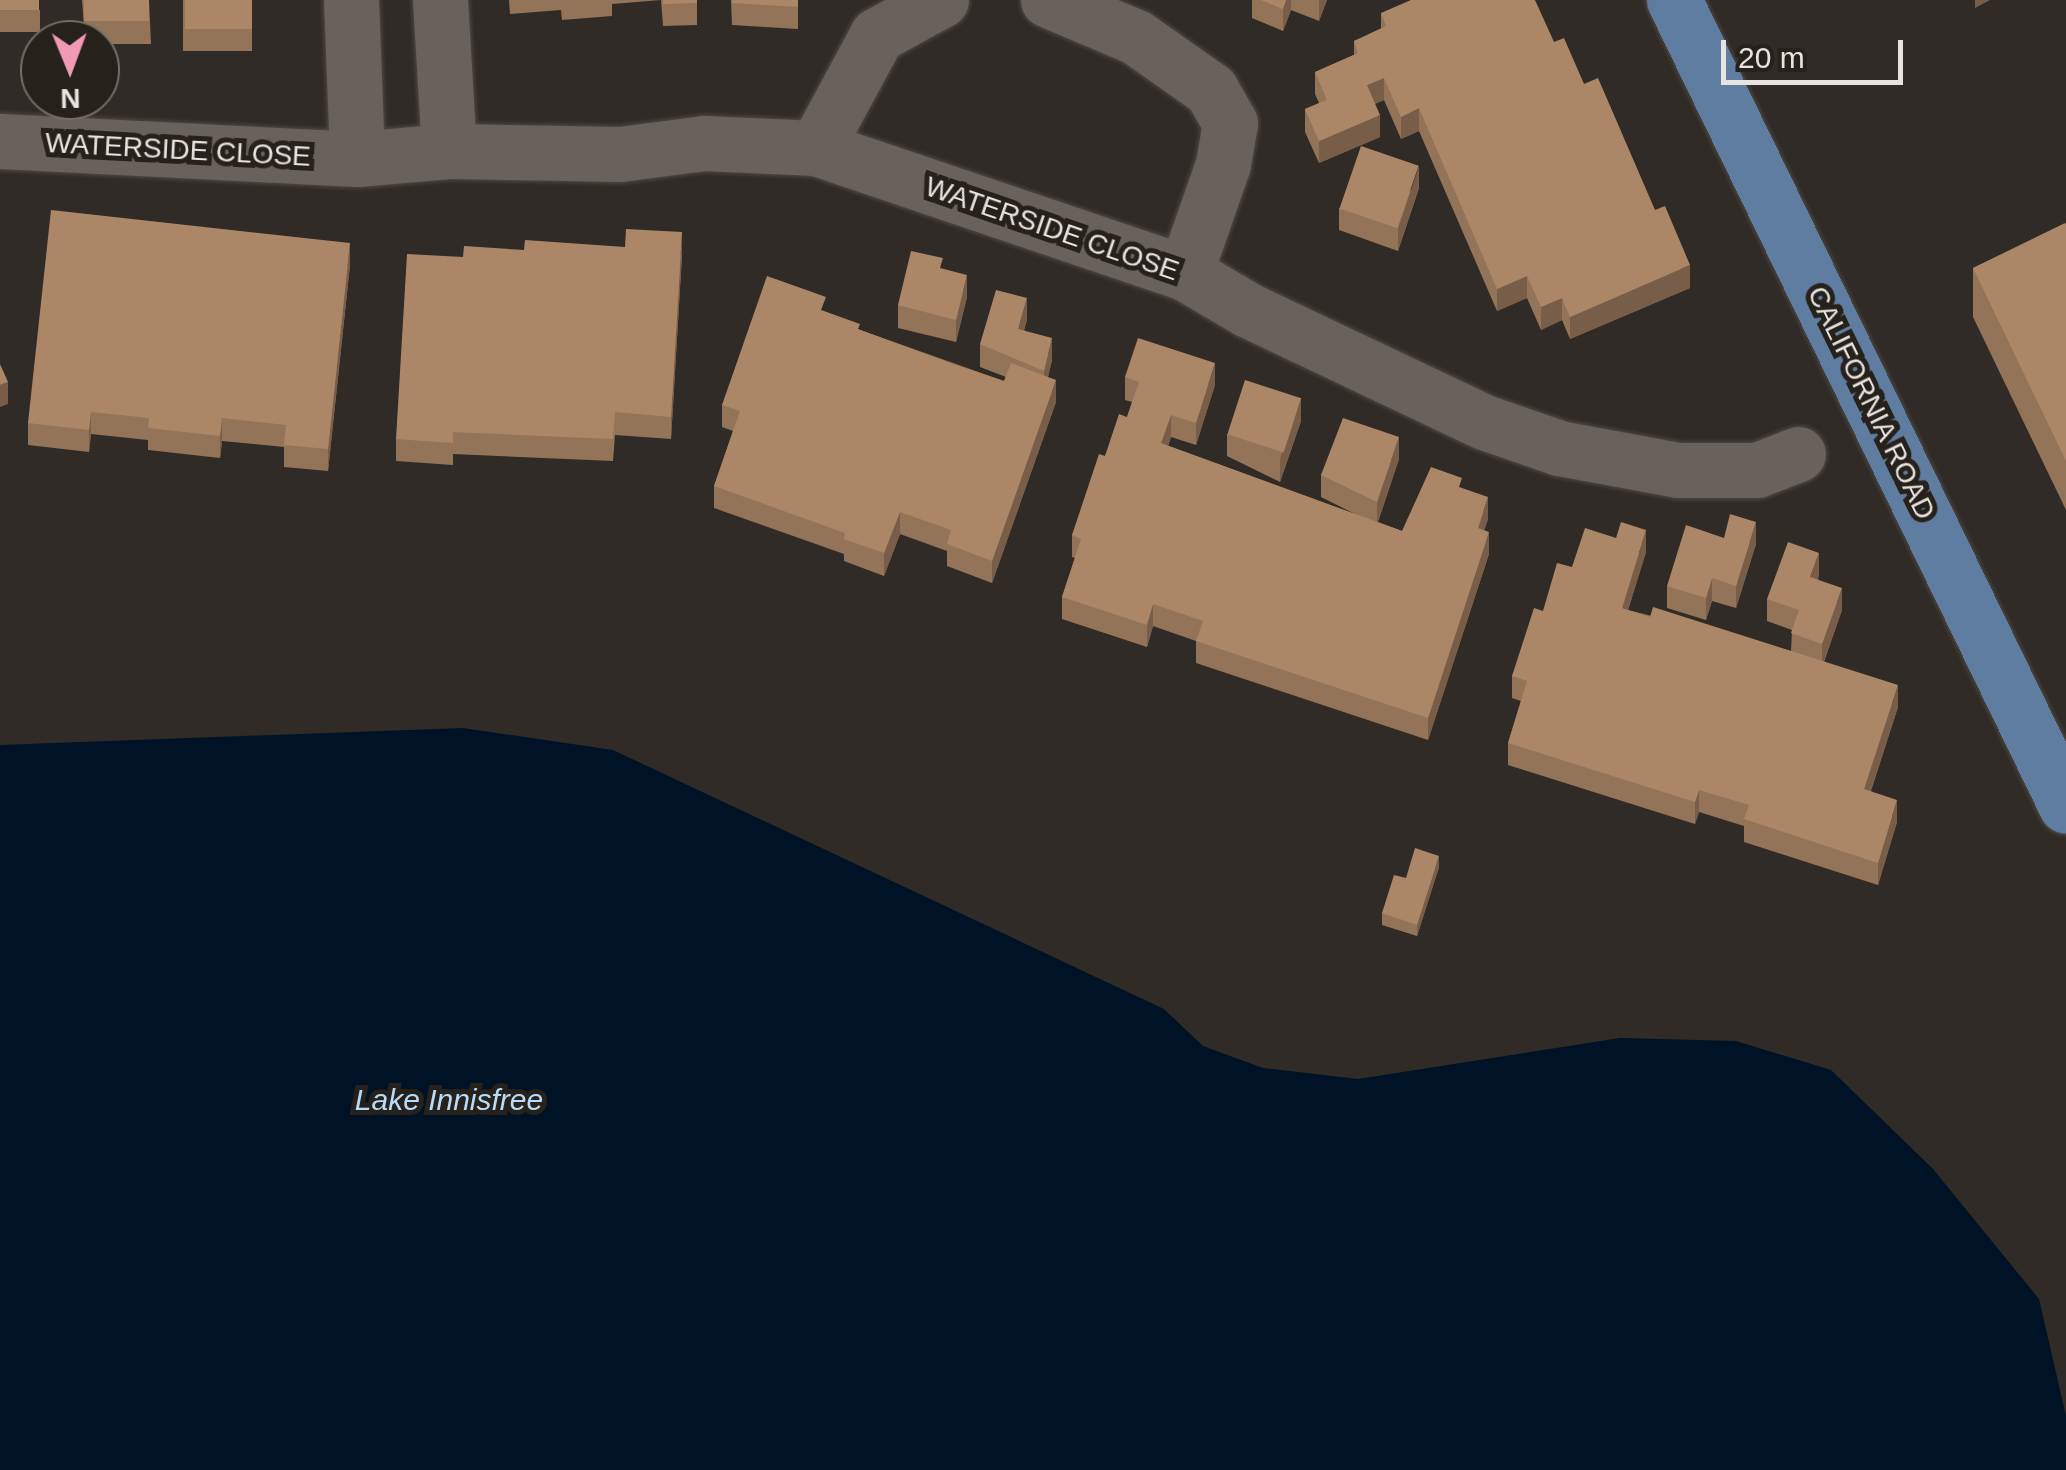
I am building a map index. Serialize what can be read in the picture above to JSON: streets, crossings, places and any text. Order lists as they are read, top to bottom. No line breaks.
{"streets":{"main road":["CALIFORNIA ROAD"],"street":["WATERSIDE CLOSE"]},"water":["Lake Innisfree"],"scale_bar":"20 m","north":"bottom"}
